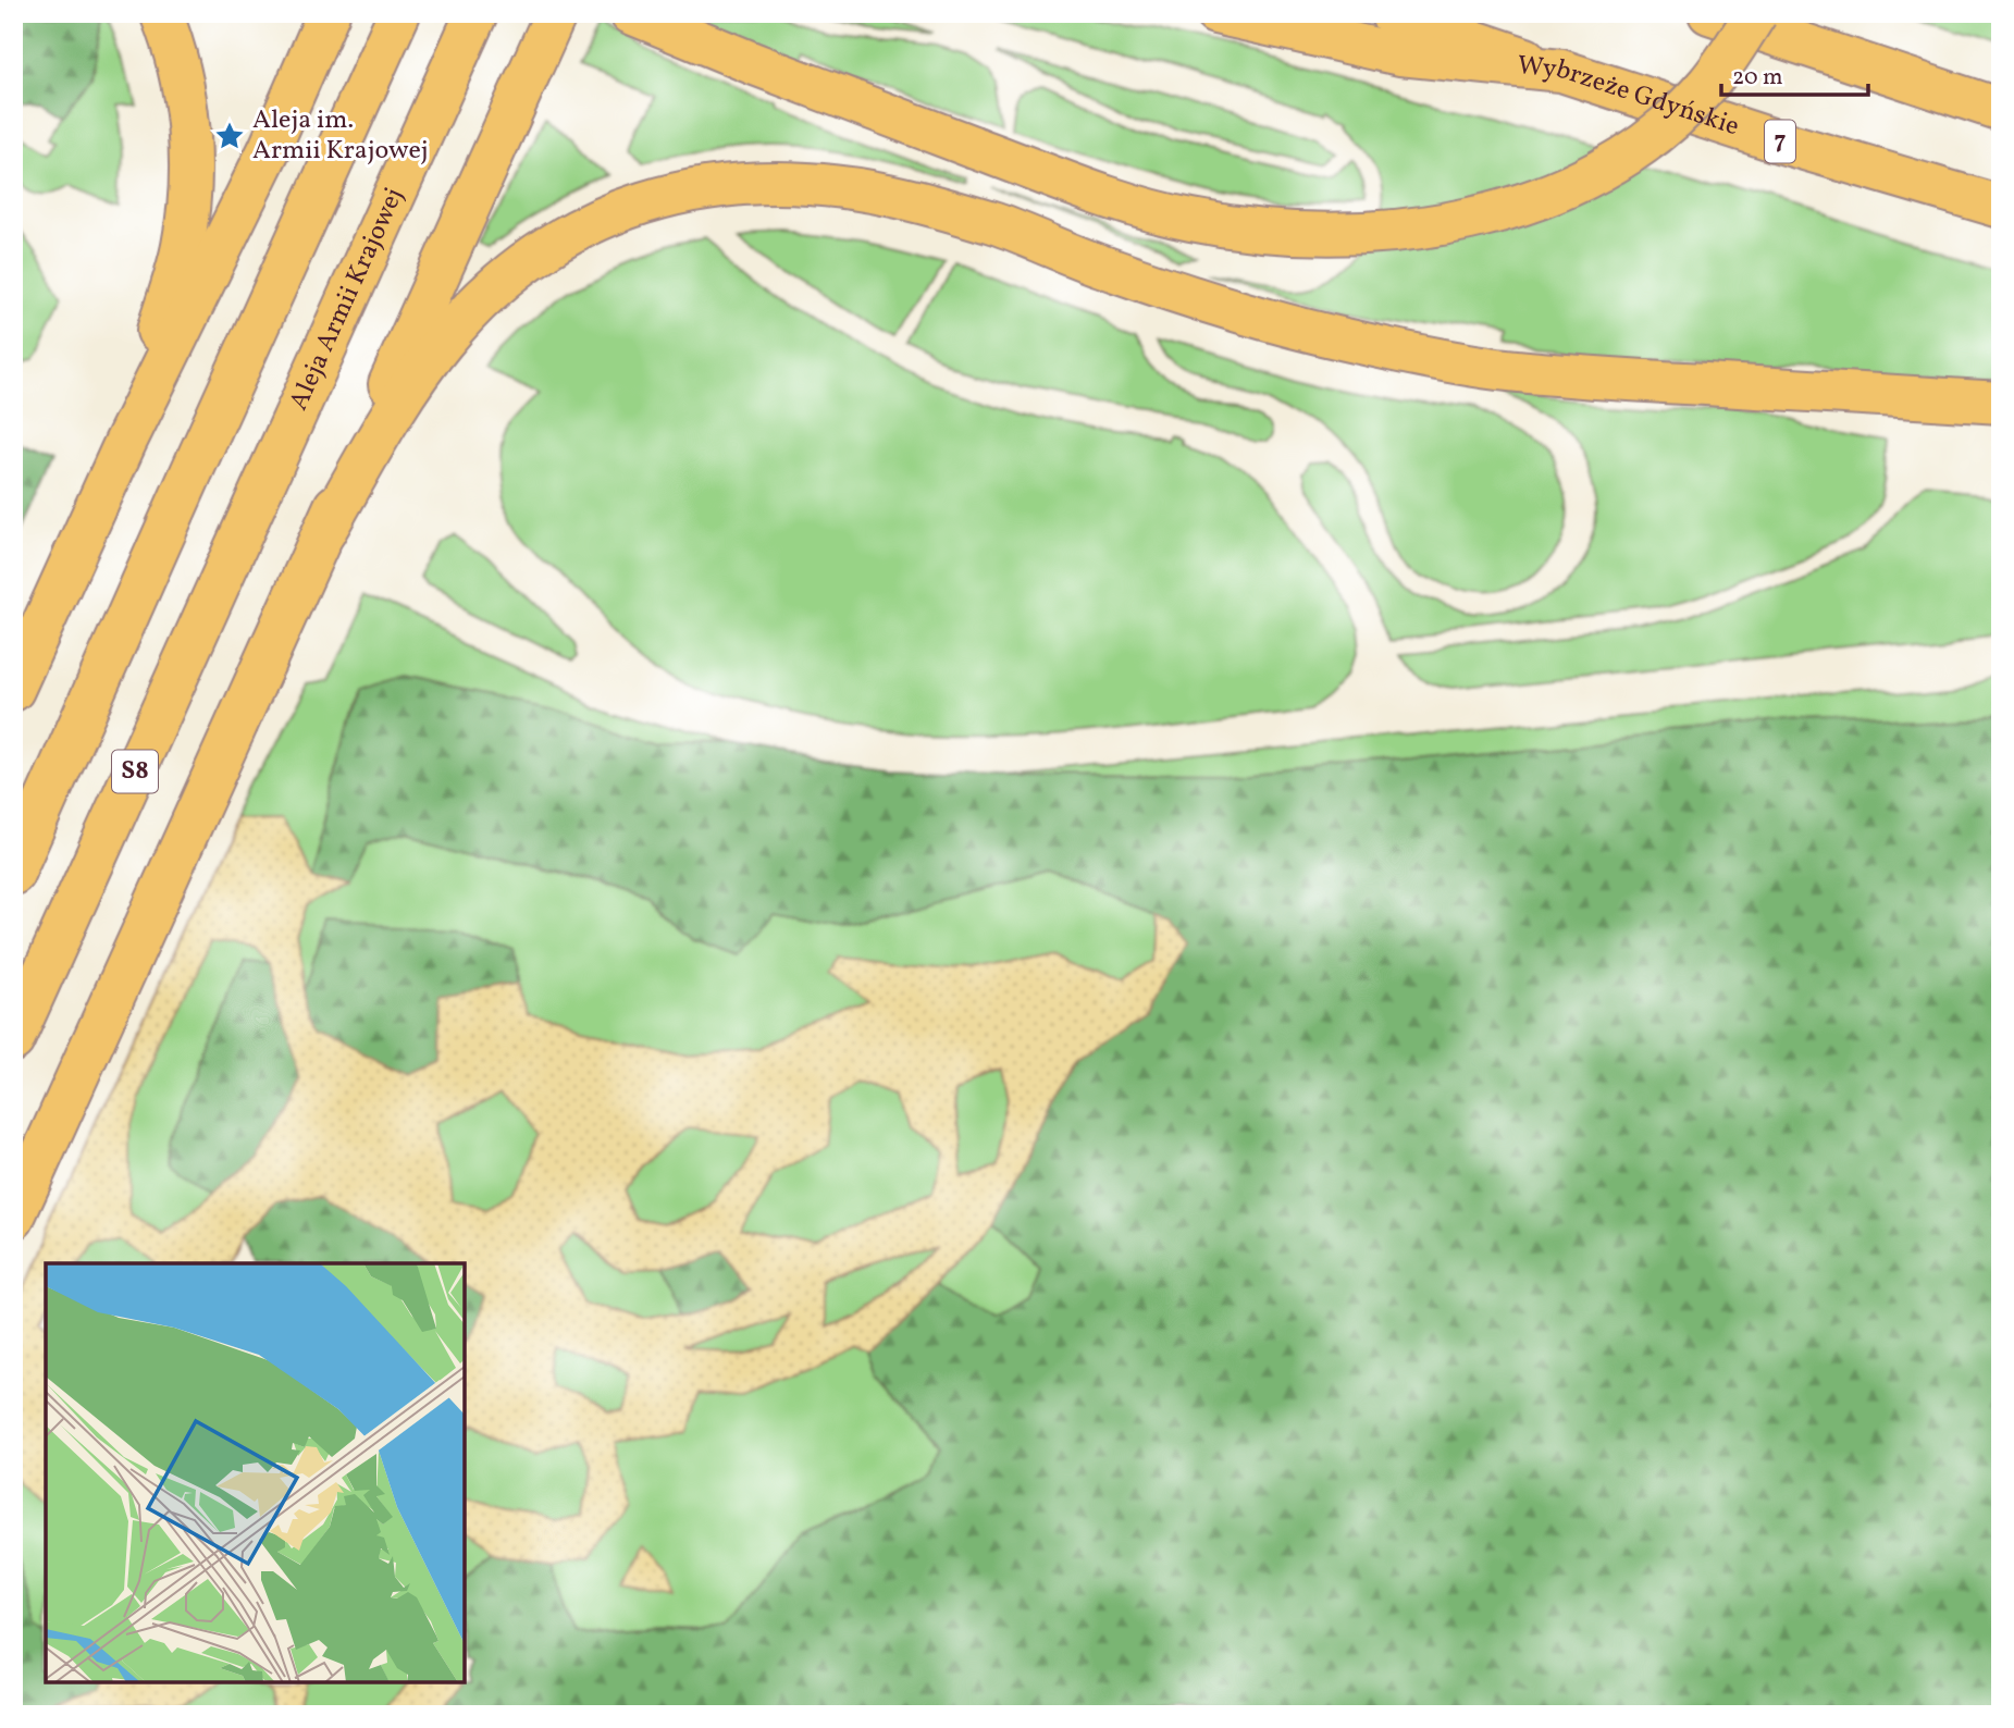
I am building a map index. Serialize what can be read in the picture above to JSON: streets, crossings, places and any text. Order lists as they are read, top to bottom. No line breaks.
{"streets":{"main road":["Wybrzeże Gdyńskie","7","Aleja Armii Krajowej","S8"]},"crossings":[["Wybrzeże Gdyńskie","7"]],"places":{"place":["Aleja im. Armii Krajowej"]},"scale_bar":"20 m"}
